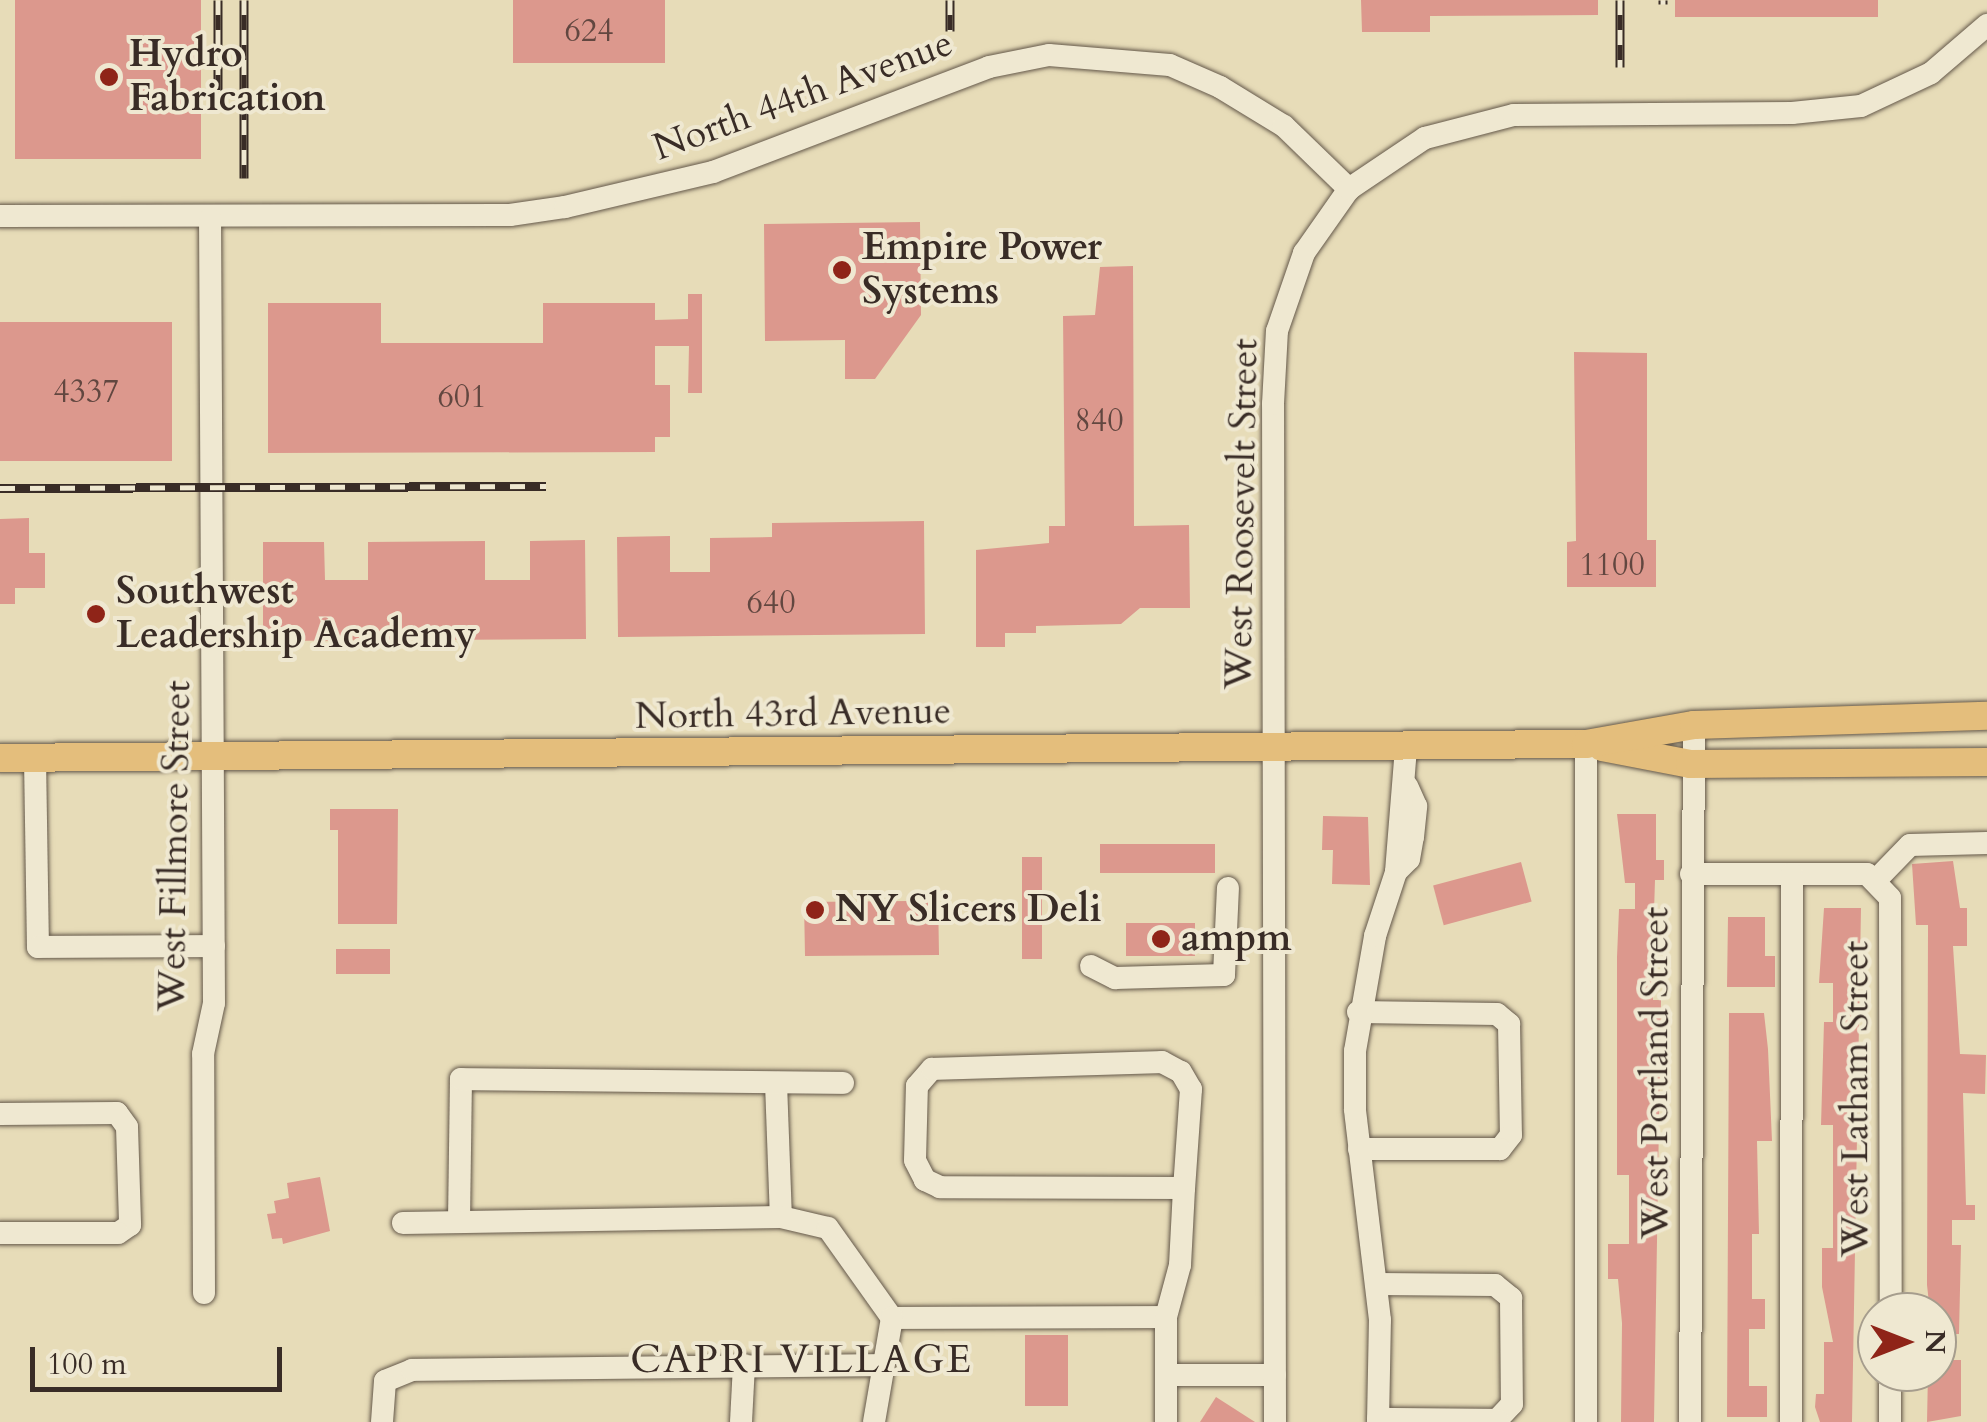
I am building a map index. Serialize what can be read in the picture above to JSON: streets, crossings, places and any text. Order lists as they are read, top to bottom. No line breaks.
{"streets":{"main road":["North 43rd Avenue"],"street":["North 44th Avenue","West Roosevelt Street","West Fillmore Street","West Portland Street","West Latham Street"]},"crossings":[["North 44th Avenue","West Roosevelt Street"],["North 44th Avenue","West Fillmore Street"],["West Roosevelt Street","North 43rd Avenue"],["North 43rd Avenue","West Fillmore Street"],["North 43rd Avenue","West Portland Street"]],"districts":["CAPRI VILLAGE"],"places":["Hydro Fabrication","Empire Power Systems","Southwest Leadership Academy","NY Slicers Deli","ampm"],"house_numbers":["624","4337","601","840","1100","640"],"scale_bar":"100 m","north":"right"}
